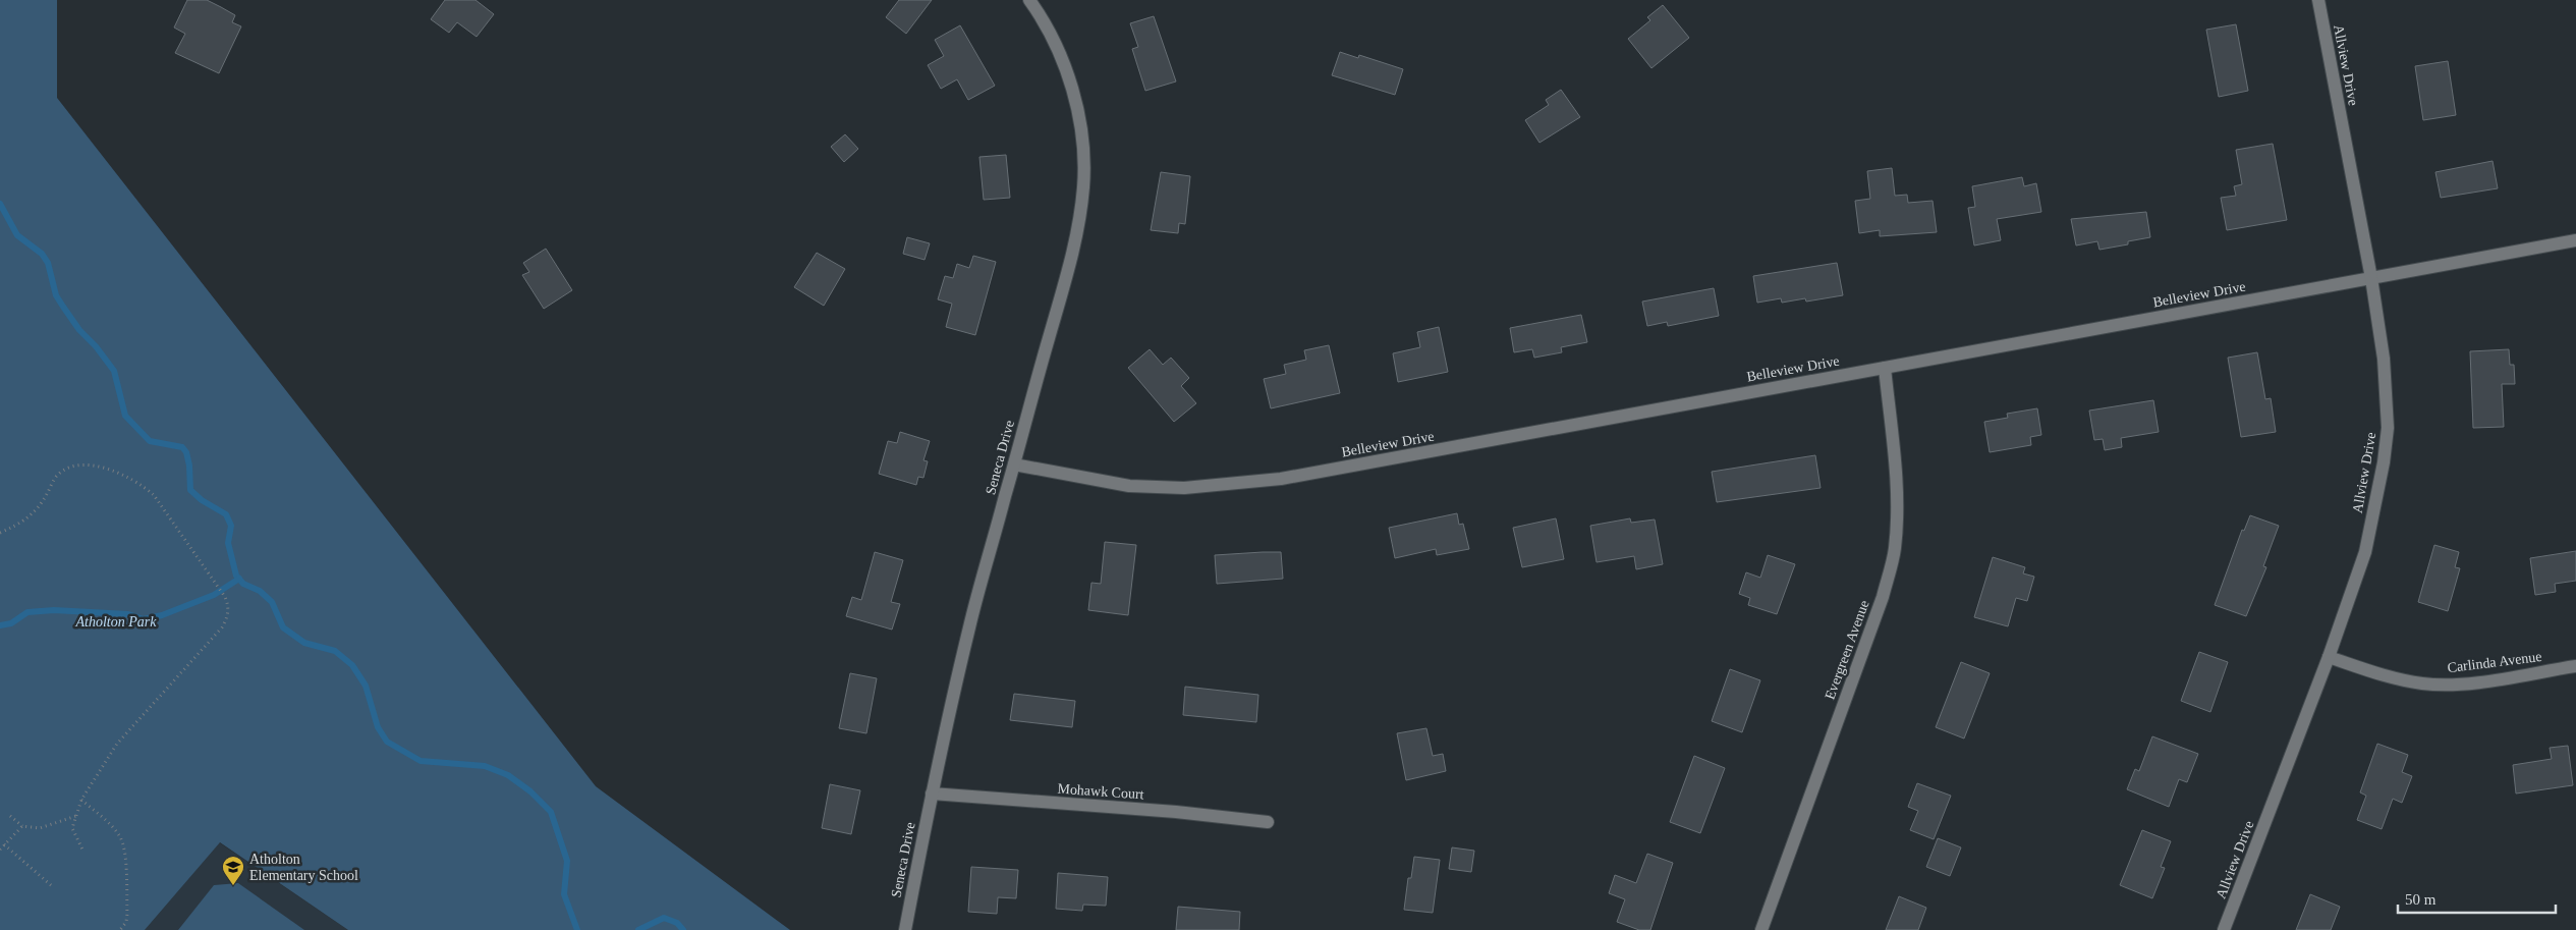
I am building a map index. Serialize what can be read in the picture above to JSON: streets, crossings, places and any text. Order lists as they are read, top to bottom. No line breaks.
{"streets":{"street":["Allview Drive","Belleview Drive","Seneca Drive","Evergreen Avenue","Carlinda Avenue","Mohawk Court"]},"crossings":[["Allview Drive","Belleview Drive"],["Allview Drive","Carlinda Avenue"],["Belleview Drive","Seneca Drive"],["Belleview Drive","Evergreen Avenue"],["Seneca Drive","Mohawk Court"]],"parks":["Atholton Park"],"places":{"school or university":["Atholton Elementary School"]},"scale_bar":"50 m"}
